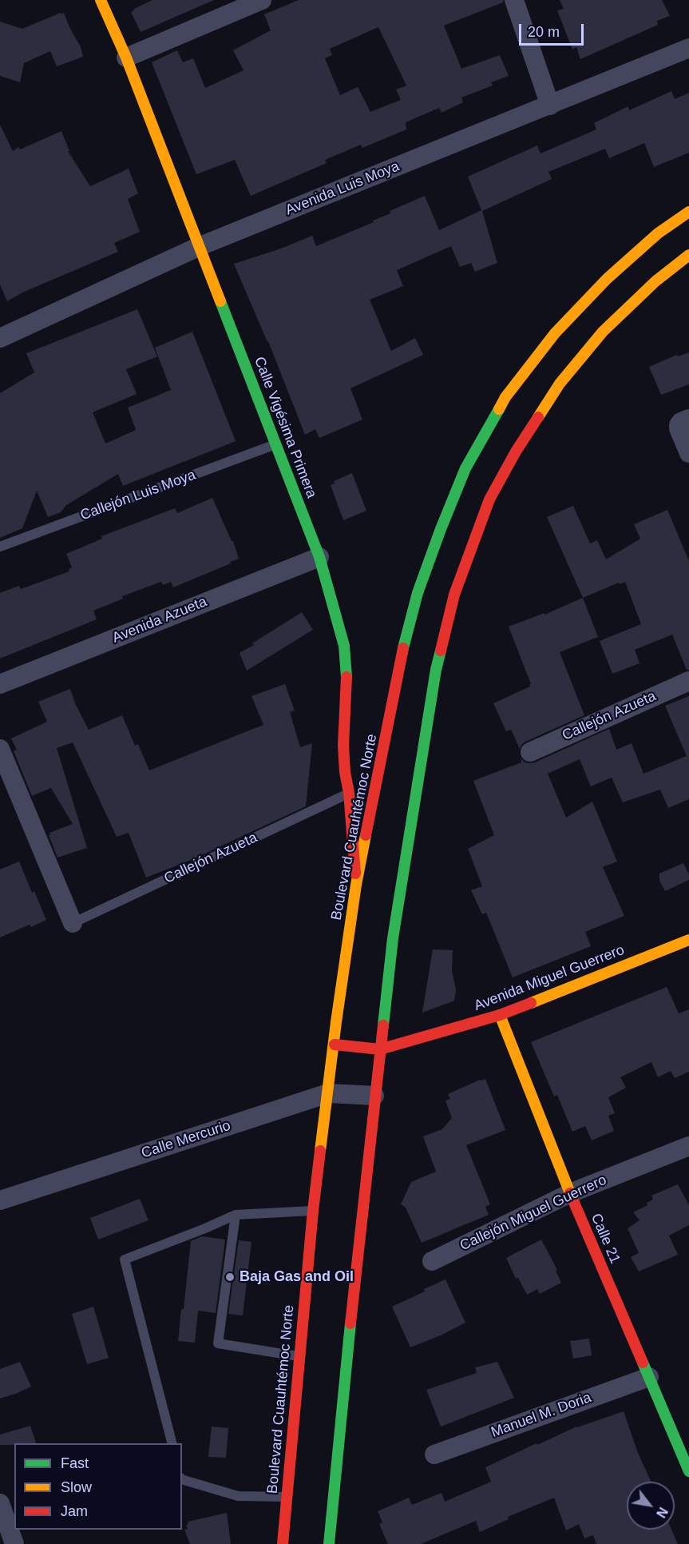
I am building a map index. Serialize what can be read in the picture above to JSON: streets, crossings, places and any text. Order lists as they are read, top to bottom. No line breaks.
{"streets":{"main road":["Calle Vigésima Primera","Boulevard Cuauhtémoc Norte","Avenida Miguel Guerrero","Calle 21"],"street":["Avenida Luis Moya","Avenida Azueta","Callejón Azueta","Calle Mercurio","Callejón Miguel Guerrero","Manuel M. Doria"],"lane":["Callejón Luis Moya"]},"crossings":[["Avenida Luis Moya","Calle Vigésima Primera"],["Calle Vigésima Primera","Callejón Luis Moya"],["Calle Vigésima Primera","Avenida Azueta"],["Calle Vigésima Primera","Callejón Azueta"],["Calle Vigésima Primera","Boulevard Cuauhtémoc Norte"],["Boulevard Cuauhtémoc Norte","Avenida Miguel Guerrero"],["Boulevard Cuauhtémoc Norte","Calle Mercurio"],["Avenida Miguel Guerrero","Calle 21"],["Callejón Miguel Guerrero","Calle 21"],["Calle 21","Manuel M. Doria"]],"places":["Baja Gas and Oil"],"legend":["Fast","Slow","Jam"],"scale_bar":"20 m","north":"bottom right"}
